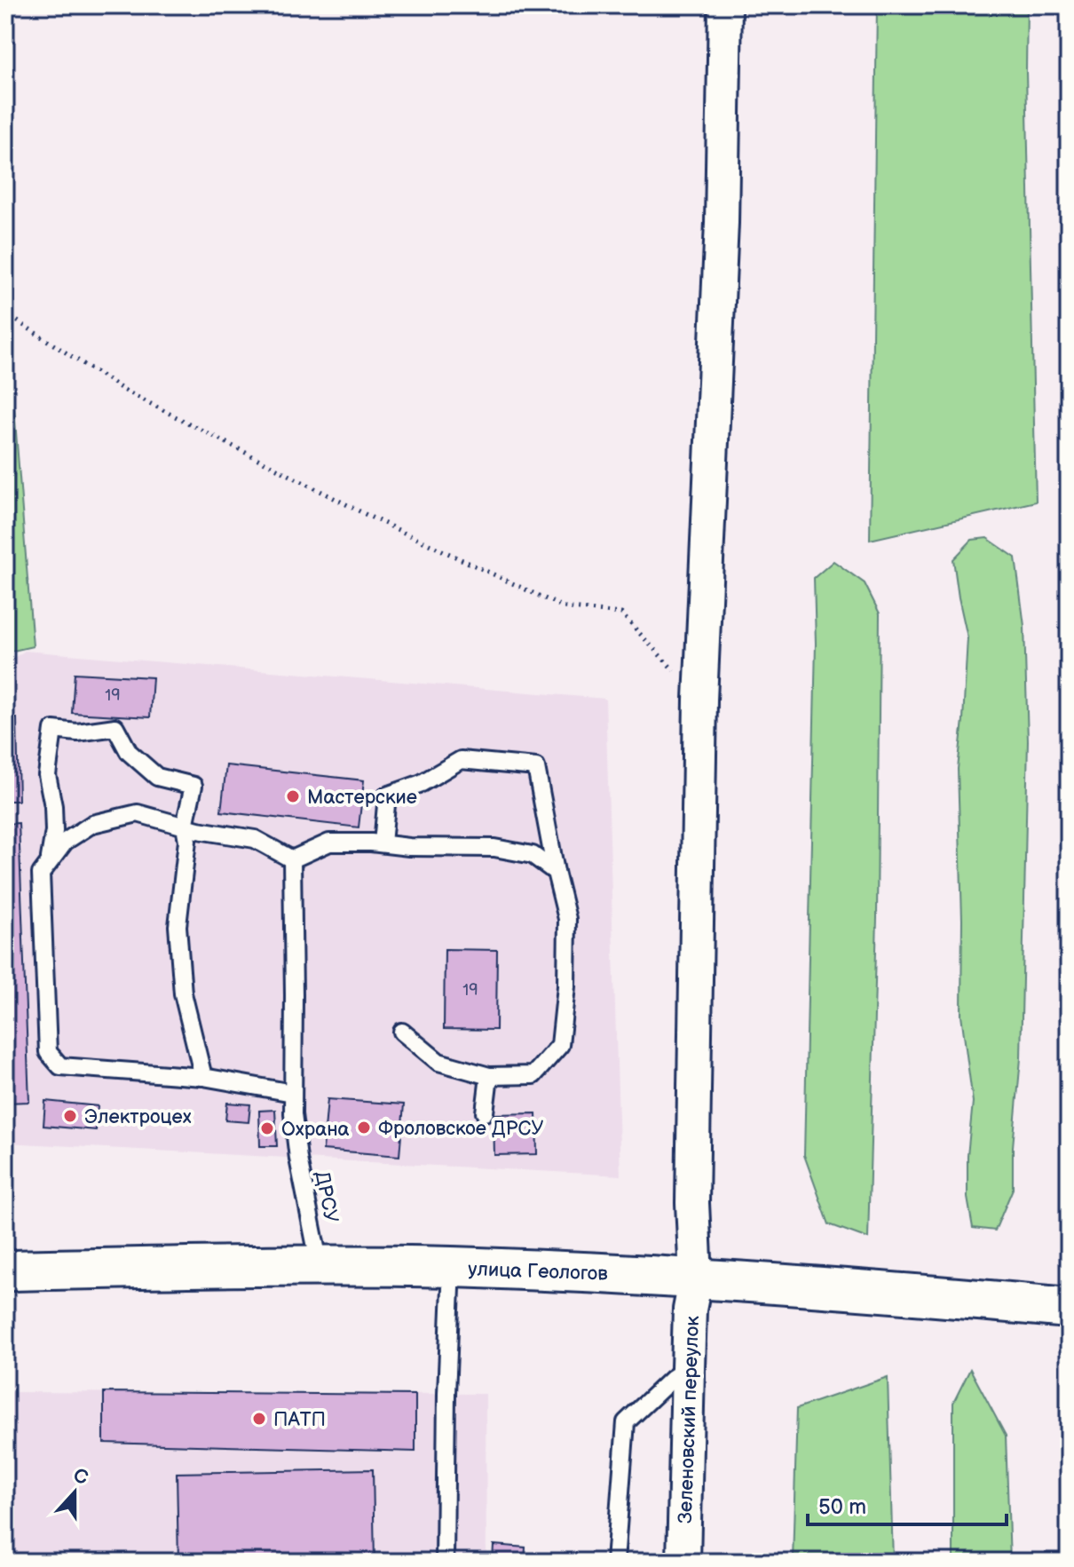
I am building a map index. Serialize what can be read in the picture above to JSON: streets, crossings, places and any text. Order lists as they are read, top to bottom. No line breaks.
{"streets":{"street":["улица Геологов","Зеленовский переулок"],"lane":["ДРСУ"]},"crossings":[["ДРСУ","улица Геологов"],["улица Геологов","Зеленовский переулок"]],"places":["Мастерские","Электроцех","Фроловское ДРСУ","Охрана","ПАТП"],"house_numbers":["19","19"],"scale_bar":"50 m","north":"top"}
